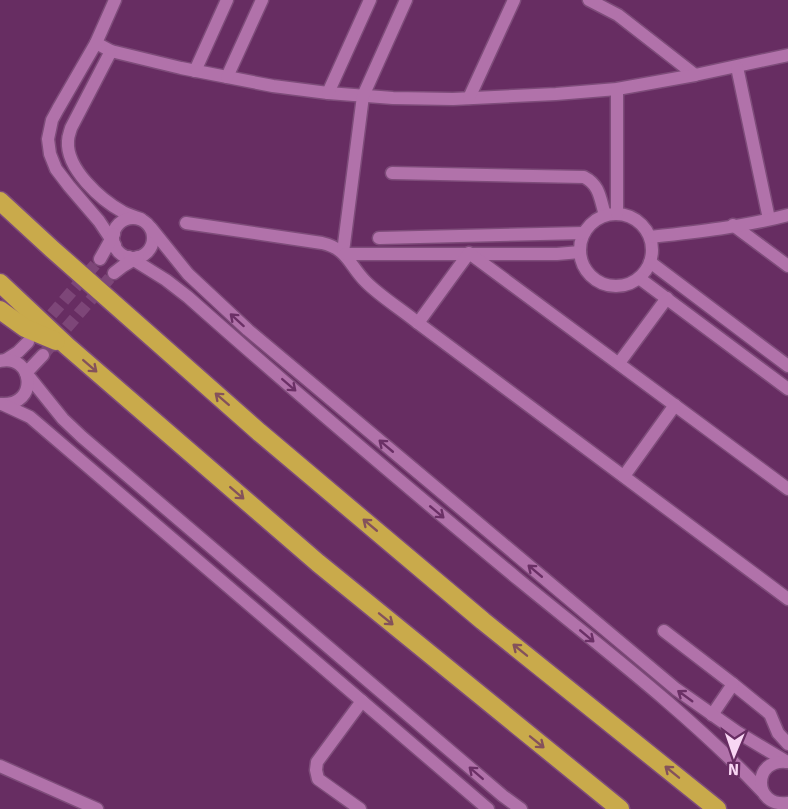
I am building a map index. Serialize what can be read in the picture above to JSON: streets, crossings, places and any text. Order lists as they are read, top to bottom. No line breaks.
{"north":"bottom"}
